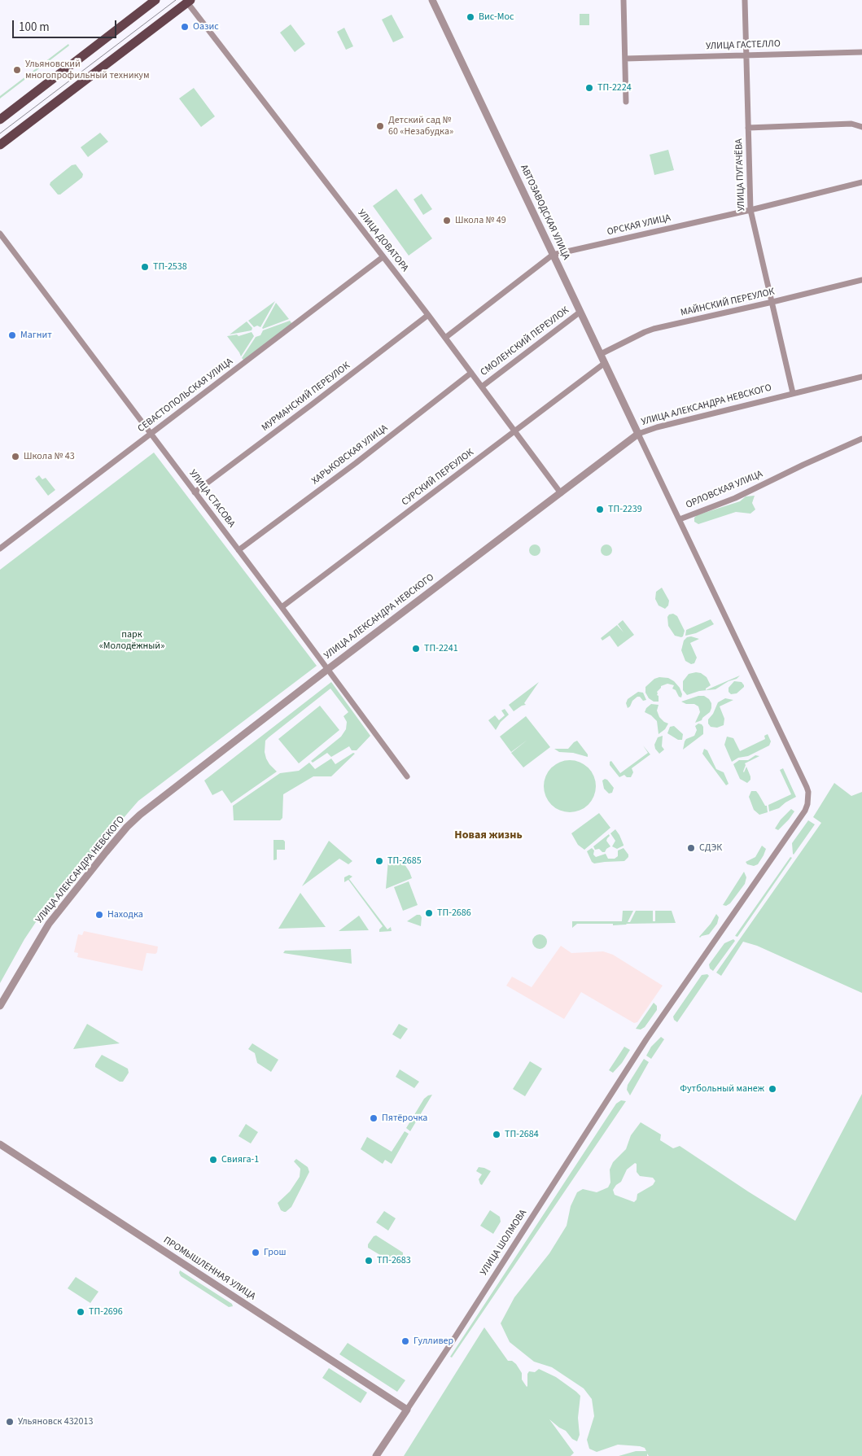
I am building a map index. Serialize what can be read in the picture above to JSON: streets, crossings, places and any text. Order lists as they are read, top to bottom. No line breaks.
{"streets":{"street":["УЛИЦА ГАСТЕЛЛО","УЛИЦА ПУГАЧЁВА","АВТОЗАВОДСКАЯ УЛИЦА","ОРСКАЯ УЛИЦА","УЛИЦА ДОВАТОРА","МАЙНСКИЙ ПЕРЕУЛОК","СМОЛЕНСКИЙ ПЕРЕУЛОК","СЕВАСТОПОЛЬСКАЯ УЛИЦА","МУРМАНСКИЙ ПЕРЕУЛОК","УЛИЦА АЛЕКСАНДРА НЕВСКОГО","ХАРЬКОВСКАЯ УЛИЦА","СУРСКИЙ ПЕРЕУЛОК","ОРЛОВСКАЯ УЛИЦА","УЛИЦА СТАСОВА","УЛИЦА ШОЛМОВА","ПРОМЫШЛЕННАЯ УЛИЦА"]},"crossings":[["УЛИЦА ГАСТЕЛЛО","УЛИЦА ПУГАЧЁВА"],["УЛИЦА ПУГАЧЁВА","ОРСКАЯ УЛИЦА"],["УЛИЦА ПУГАЧЁВА","МАЙНСКИЙ ПЕРЕУЛОК"],["УЛИЦА ПУГАЧЁВА","УЛИЦА АЛЕКСАНДРА НЕВСКОГО"],["АВТОЗАВОДСКАЯ УЛИЦА","ОРСКАЯ УЛИЦА"],["АВТОЗАВОДСКАЯ УЛИЦА","МАЙНСКИЙ ПЕРЕУЛОК"],["АВТОЗАВОДСКАЯ УЛИЦА","СМОЛЕНСКИЙ ПЕРЕУЛОК"],["АВТОЗАВОДСКАЯ УЛИЦА","УЛИЦА АЛЕКСАНДРА НЕВСКОГО"],["АВТОЗАВОДСКАЯ УЛИЦА","СУРСКИЙ ПЕРЕУЛОК"],["АВТОЗАВОДСКАЯ УЛИЦА","ОРЛОВСКАЯ УЛИЦА"],["ОРСКАЯ УЛИЦА","УЛИЦА ДОВАТОРА"],["УЛИЦА ДОВАТОРА","СМОЛЕНСКИЙ ПЕРЕУЛОК"],["УЛИЦА ДОВАТОРА","СЕВАСТОПОЛЬСКАЯ УЛИЦА"],["УЛИЦА ДОВАТОРА","МУРМАНСКИЙ ПЕРЕУЛОК"],["УЛИЦА ДОВАТОРА","УЛИЦА АЛЕКСАНДРА НЕВСКОГО"],["УЛИЦА ДОВАТОРА","ХАРЬКОВСКАЯ УЛИЦА"],["УЛИЦА ДОВАТОРА","СУРСКИЙ ПЕРЕУЛОК"],["СЕВАСТОПОЛЬСКАЯ УЛИЦА","УЛИЦА СТАСОВА"],["МУРМАНСКИЙ ПЕРЕУЛОК","УЛИЦА СТАСОВА"],["УЛИЦА АЛЕКСАНДРА НЕВСКОГО","ОРЛОВСКАЯ УЛИЦА"],["УЛИЦА АЛЕКСАНДРА НЕВСКОГО","УЛИЦА СТАСОВА"],["ХАРЬКОВСКАЯ УЛИЦА","УЛИЦА СТАСОВА"],["СУРСКИЙ ПЕРЕУЛОК","УЛИЦА СТАСОВА"],["ОРЛОВСКАЯ УЛИЦА","УЛИЦА ШОЛМОВА"],["УЛИЦА ШОЛМОВА","ПРОМЫШЛЕННАЯ УЛИЦА"]],"districts":["Новая жизнь"],"parks":["парк «Молодёжный»"],"places":["Вис-Мос","Оазис","Ульяновский многопрофильный техникум","ТП-2224","Детский сад № 60 «Незабудка»","Школа № 49","ТП-2538","Магнит","Школа № 43","ТП-2239","ТП-2241","СДЭК","ТП-2685","ТП-2686","Находка","Футбольный манеж","Пятёрочка","ТП-2684","Свияга-1","Грош","ТП-2683","ТП-2696","Гулливер","Ульяновск 432013"],"scale_bar":"100 m"}
